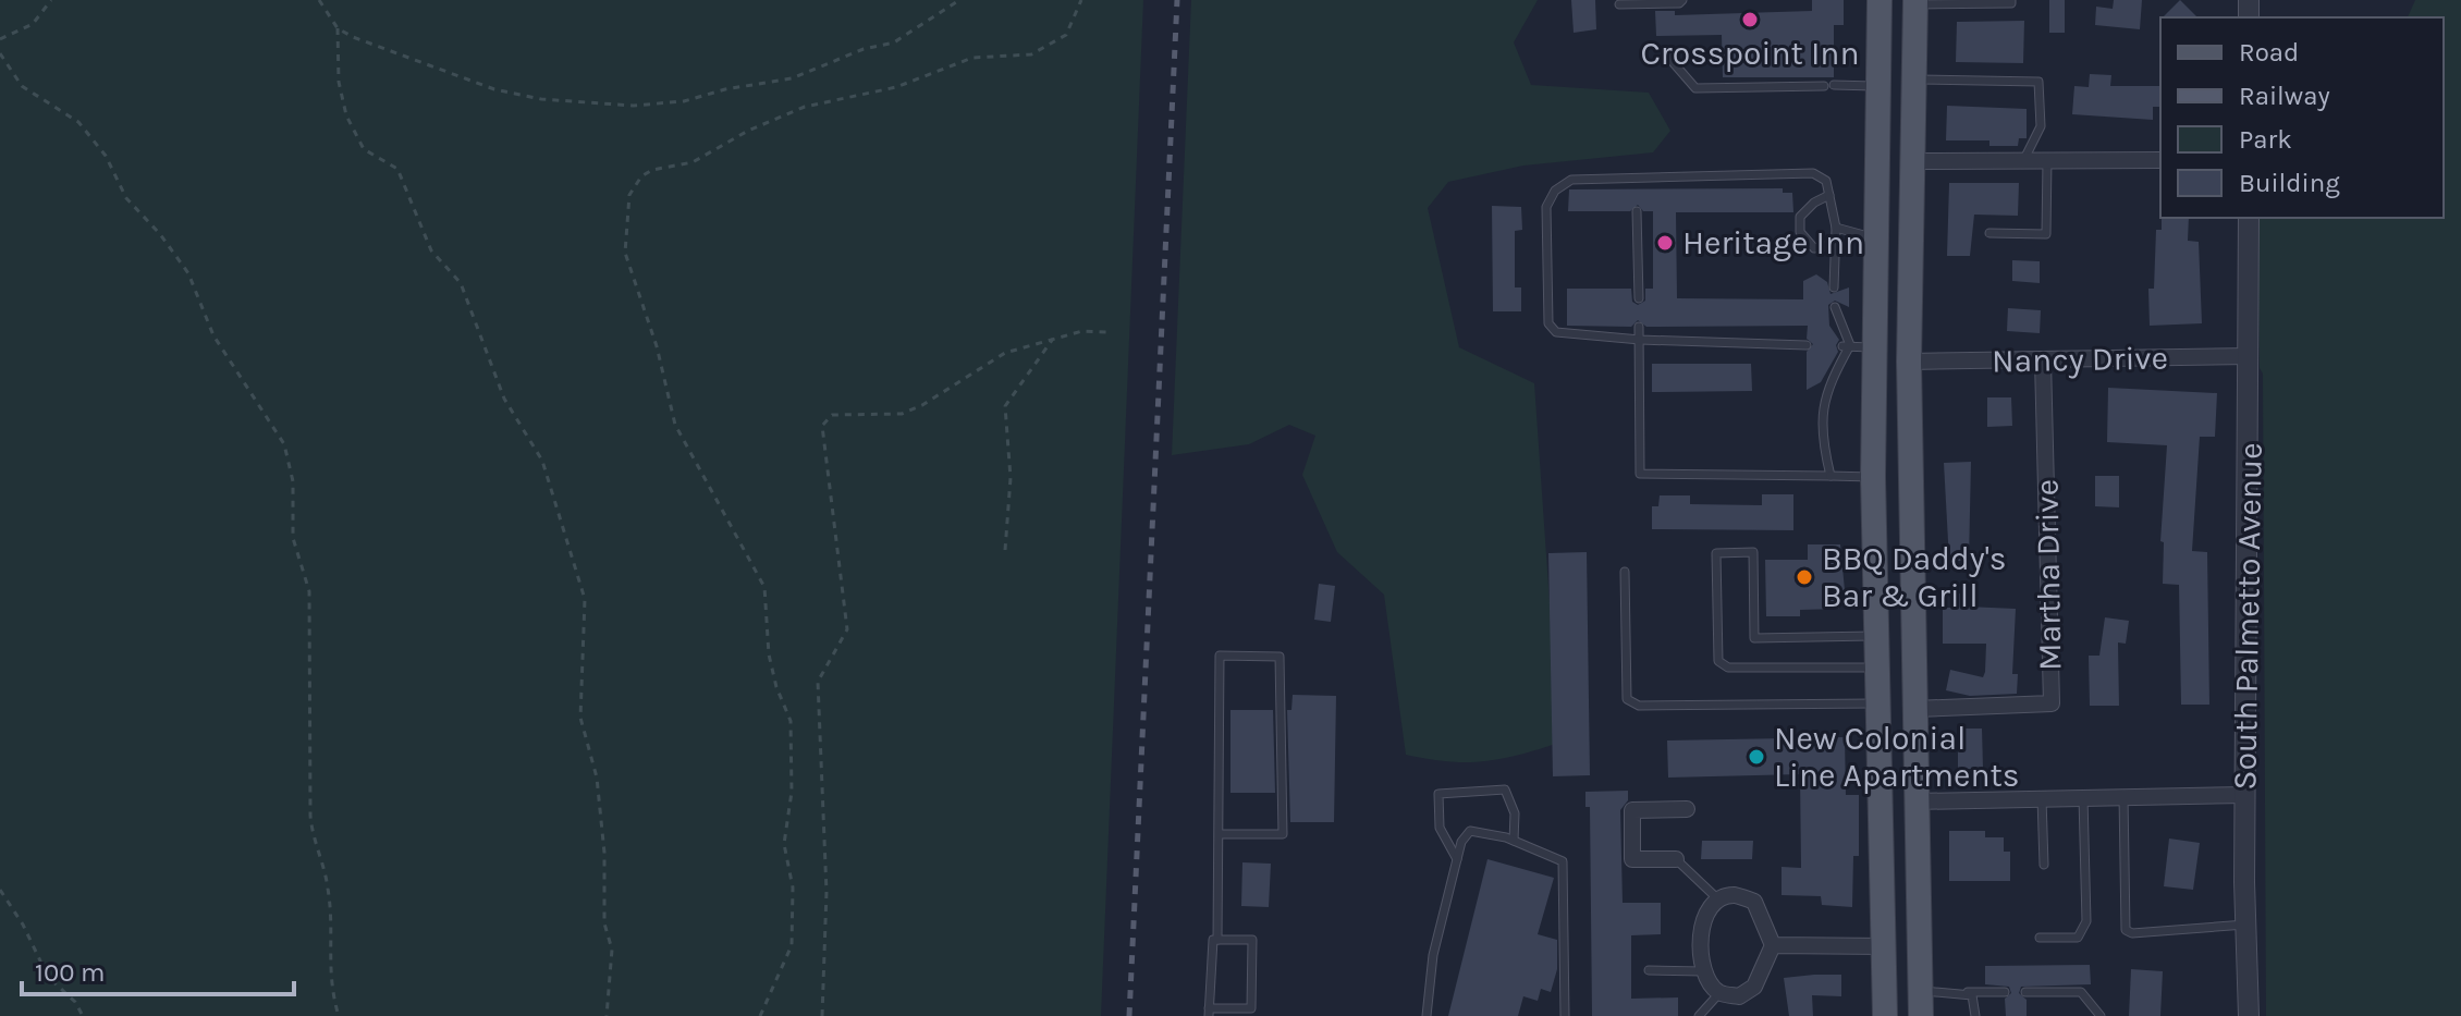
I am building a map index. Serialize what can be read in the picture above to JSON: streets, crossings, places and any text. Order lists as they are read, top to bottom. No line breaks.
{"streets":{"street":["Nancy Drive","Martha Drive","South Palmetto Avenue"]},"crossings":[["Nancy Drive","Martha Drive"],["Nancy Drive","South Palmetto Avenue"]],"places":["Crosspoint Inn","Heritage Inn","BBQ Daddy's Bar & Grill","New Colonial Line Apartments"],"legend":["Road","Railway","Park","Building"],"scale_bar":"100 m"}
